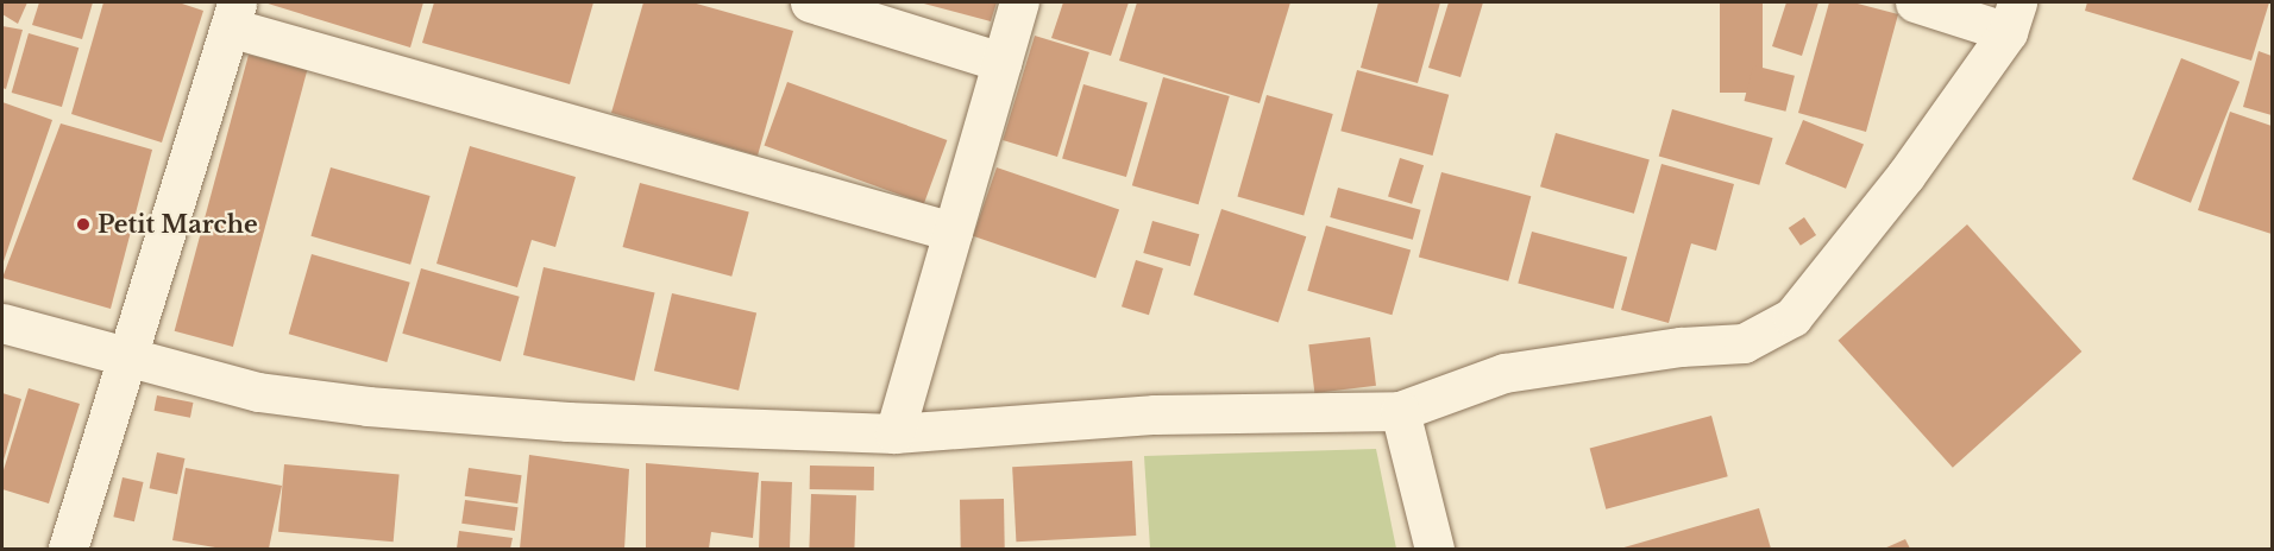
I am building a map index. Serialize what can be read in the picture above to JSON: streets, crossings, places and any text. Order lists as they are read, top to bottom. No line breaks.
{"places":["Petit Marche"]}
